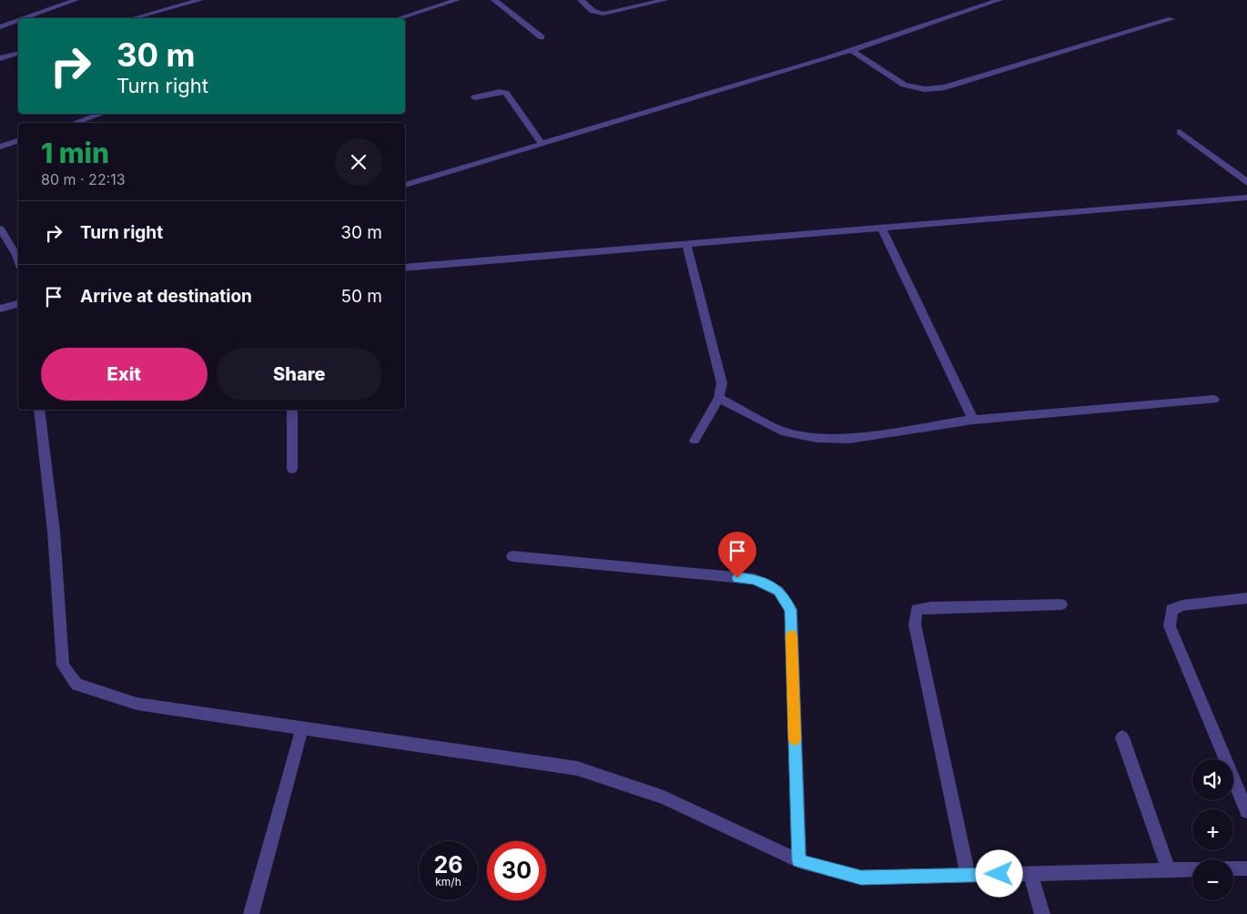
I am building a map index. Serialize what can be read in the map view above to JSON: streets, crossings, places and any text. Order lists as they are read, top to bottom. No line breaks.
{"page":{"turn":["30 m","Turn right"],"heading":["1 min","80 m · 22:13"],"list":[{"name":"Turn right","value":"30 m"},{"name":"Arrive at destination","value":"50 m"}],"buttons":["Exit","Share"],"map_buttons":["+","−"],"speed":"26 km/h","limit":"30"}}
